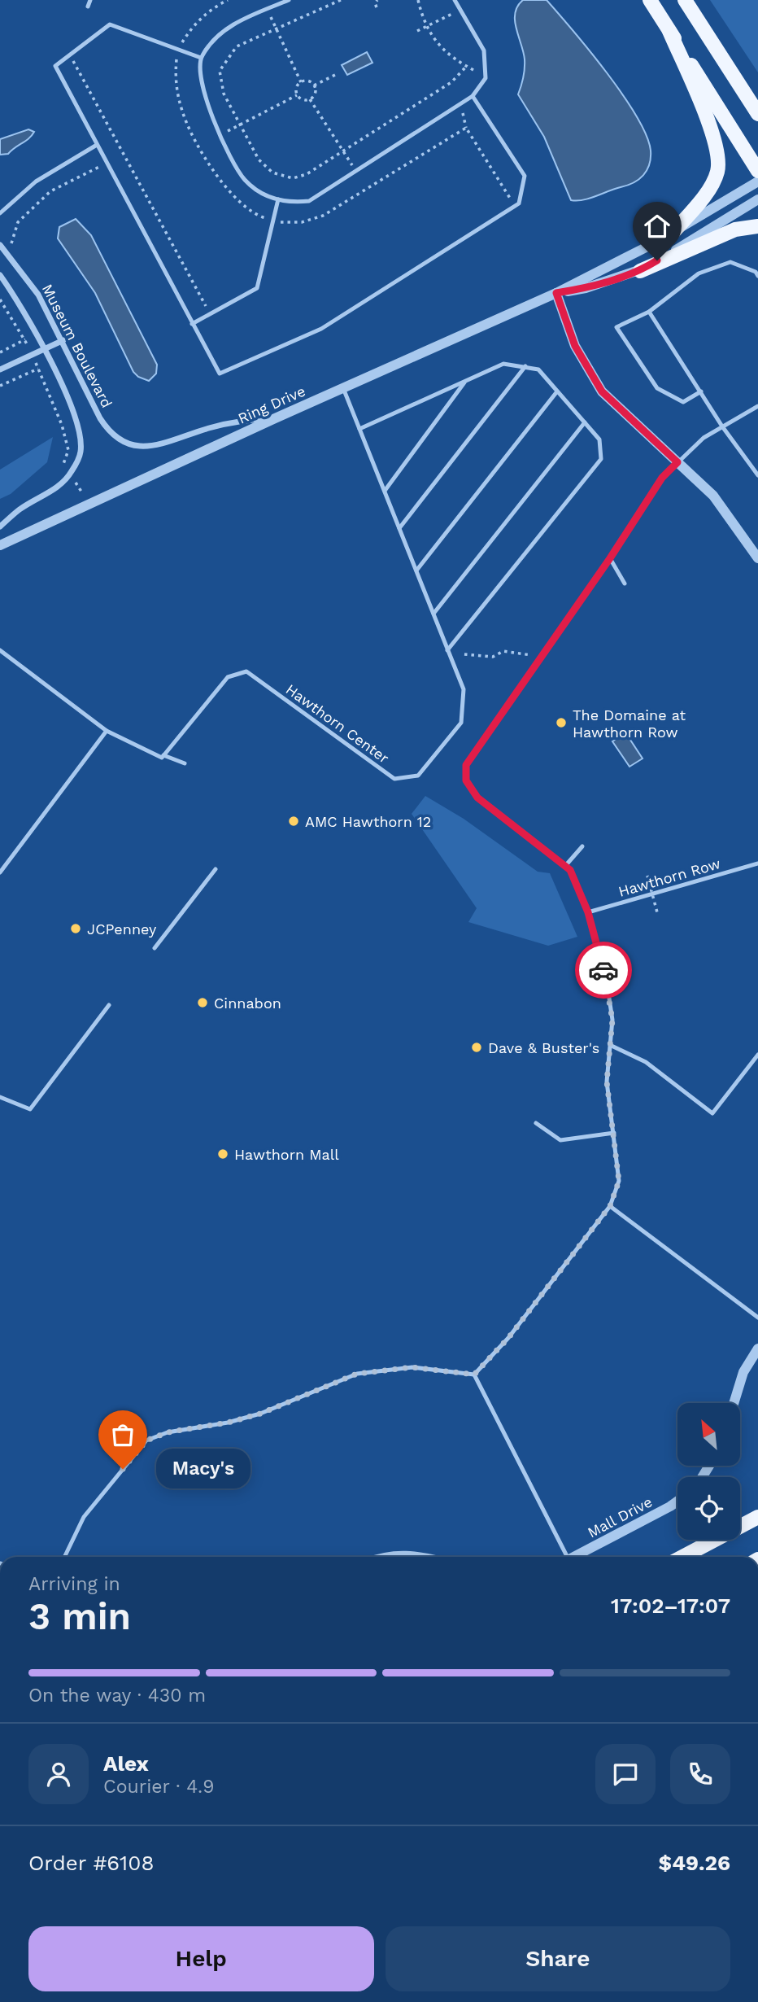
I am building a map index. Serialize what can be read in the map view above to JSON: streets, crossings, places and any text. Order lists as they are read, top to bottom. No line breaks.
{"streets":{"street":["Museum Boulevard","Ring Drive","Mall Drive"],"lane":["Hawthorn Center","Hawthorn Row"]},"crossings":[["Museum Boulevard","Ring Drive"],["Ring Drive","Hawthorn Center"]],"places":["The Domaine at Hawthorn Row","AMC Hawthorn 12","JCPenney","Cinnabon","Dave & Buster's","Hawthorn Mall","Macy's"],"north":"top left","page":{"bubble":"Macy's","heading":["3 min","Arriving in","17:02–17:07"],"panel":["Alex","Courier · 4.9","Order #6108","$49.26"],"bar":"On the way · 430 m","buttons":["Help","Share"]}}
